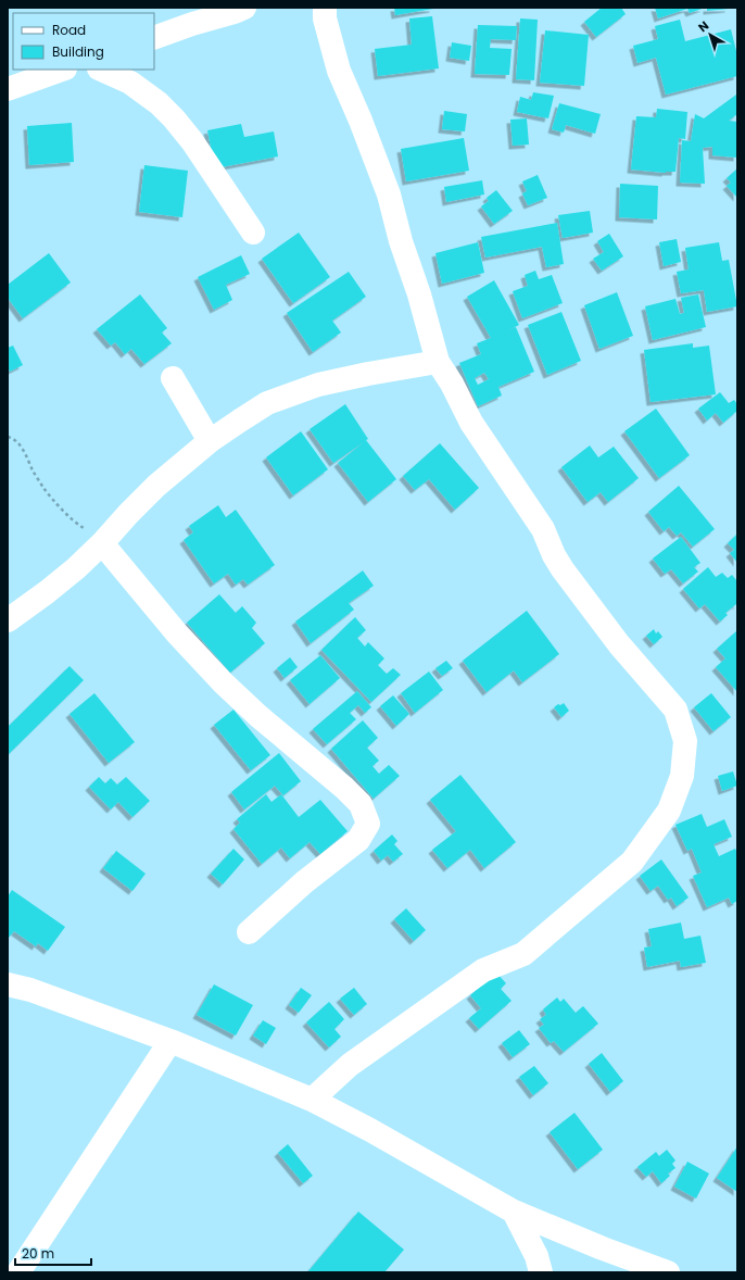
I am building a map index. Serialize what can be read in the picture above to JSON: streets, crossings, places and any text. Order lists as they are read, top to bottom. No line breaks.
{"legend":["Road","Building"],"scale_bar":"20 m","north":"top left"}
